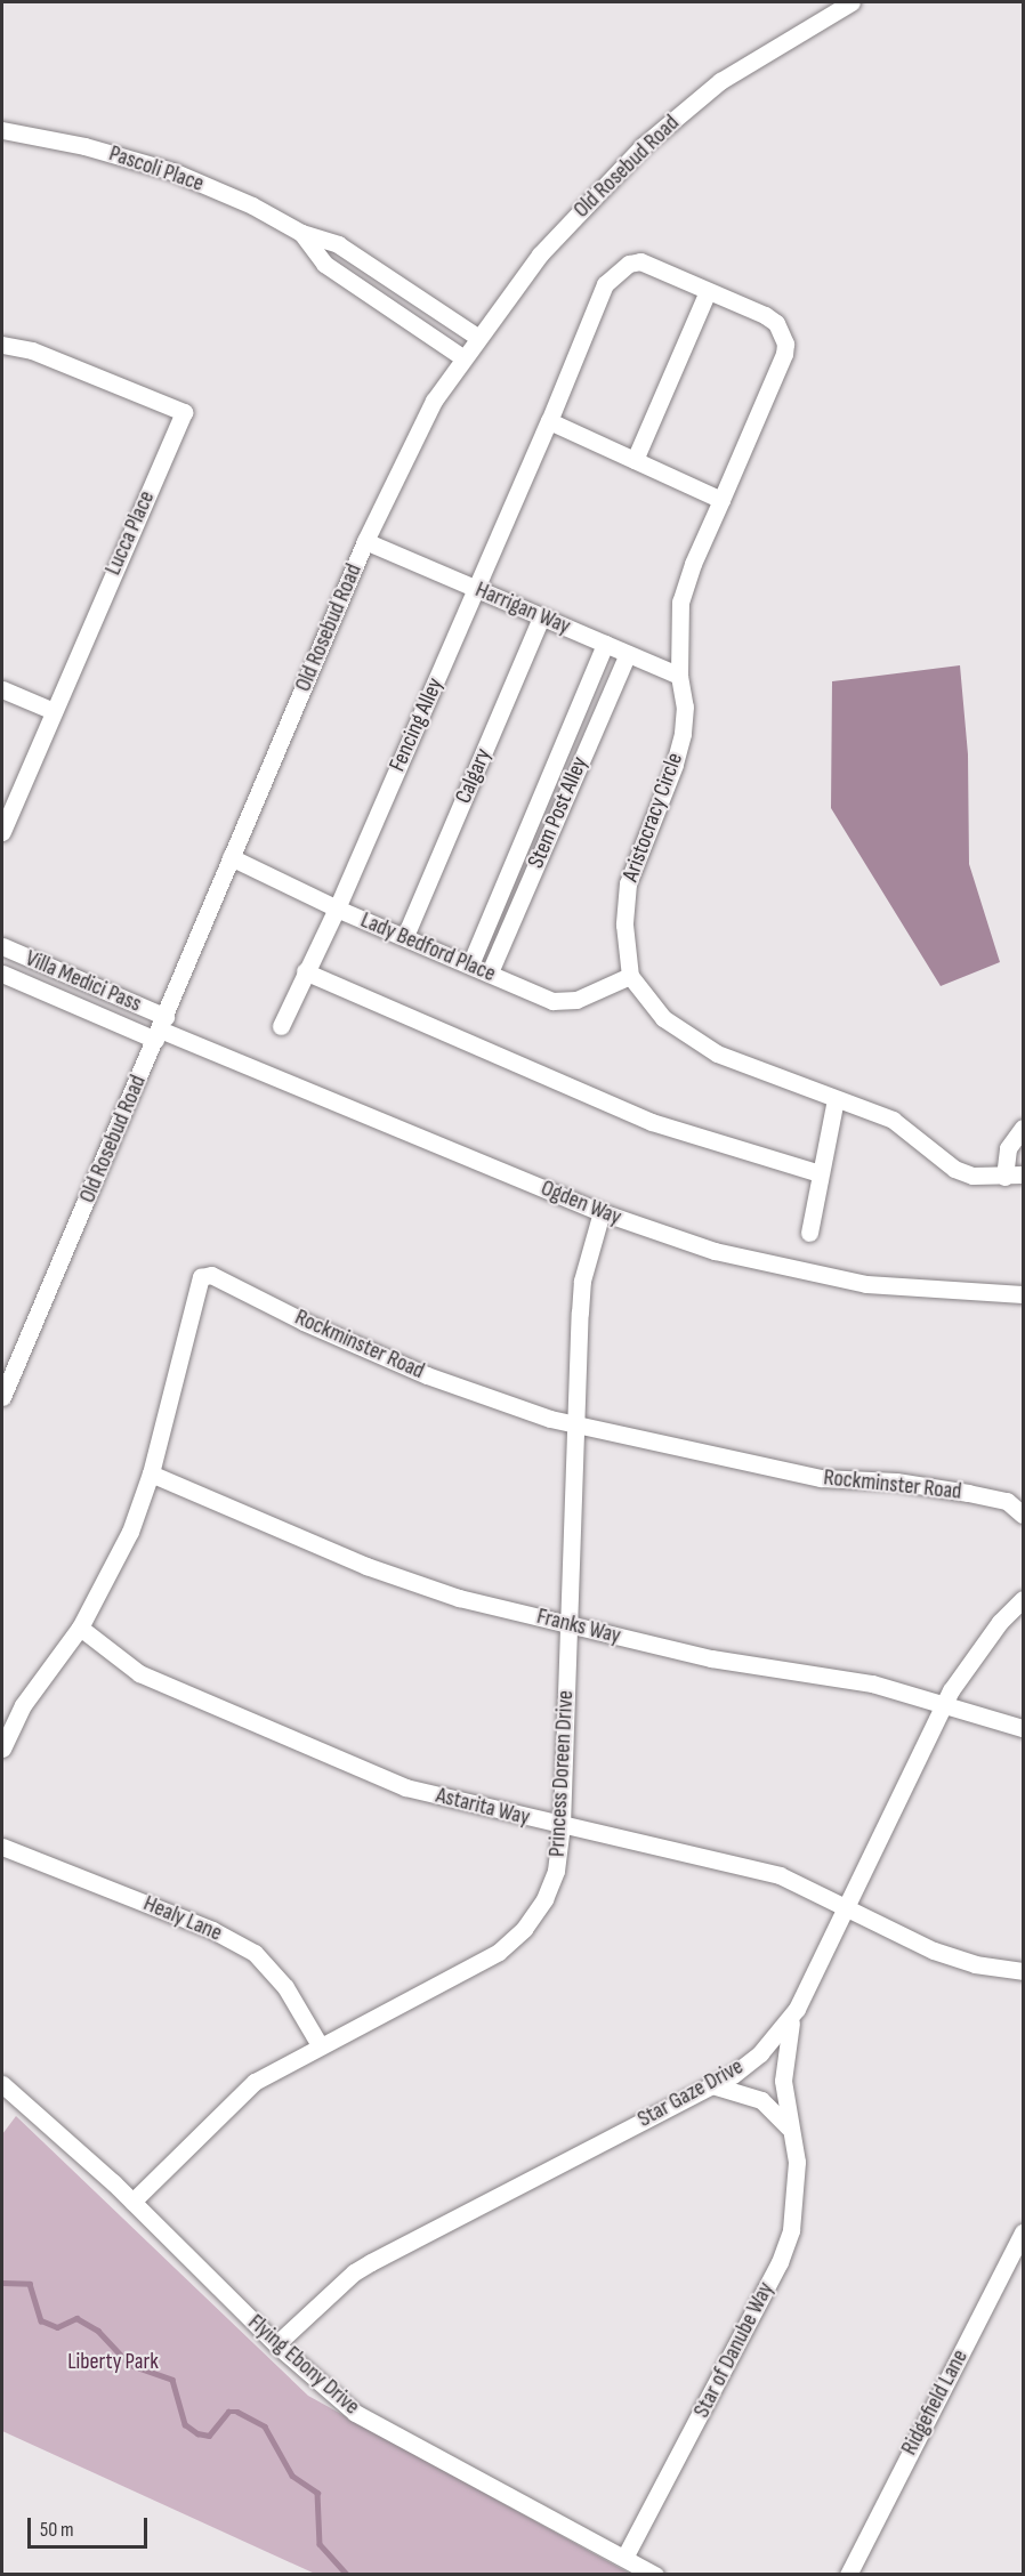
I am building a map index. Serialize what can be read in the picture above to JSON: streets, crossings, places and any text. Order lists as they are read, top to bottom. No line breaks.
{"streets":{"street":["Old Rosebud Road","Pascoli Place","Lucca Place","Harrigan Way","Fencing Alley","Calgary","Stem Post Alley","Aristocracy Circle","Lady Bedford Place","Villa Medici Pass","Ogden Way","Rockminster Road","Franks Way","Princess Doreen Drive","Astarita Way","Healy Lane","Star Gaze Drive","Star of Danube Way","Flying Ebony Drive","Ridgefield Lane"]},"crossings":[["Old Rosebud Road","Pascoli Place"],["Old Rosebud Road","Harrigan Way"],["Old Rosebud Road","Lady Bedford Place"],["Old Rosebud Road","Villa Medici Pass"],["Old Rosebud Road","Ogden Way"],["Harrigan Way","Fencing Alley"],["Harrigan Way","Calgary"],["Harrigan Way","Stem Post Alley"],["Harrigan Way","Aristocracy Circle"],["Fencing Alley","Aristocracy Circle"],["Fencing Alley","Lady Bedford Place"],["Calgary","Lady Bedford Place"],["Stem Post Alley","Lady Bedford Place"],["Aristocracy Circle","Lady Bedford Place"],["Villa Medici Pass","Ogden Way"],["Ogden Way","Princess Doreen Drive"],["Rockminster Road","Franks Way"],["Rockminster Road","Princess Doreen Drive"],["Rockminster Road","Astarita Way"],["Franks Way","Princess Doreen Drive"],["Franks Way","Star Gaze Drive"],["Princess Doreen Drive","Astarita Way"],["Princess Doreen Drive","Healy Lane"],["Princess Doreen Drive","Flying Ebony Drive"],["Astarita Way","Star Gaze Drive"],["Star Gaze Drive","Star of Danube Way"],["Star Gaze Drive","Flying Ebony Drive"],["Star of Danube Way","Flying Ebony Drive"]],"parks":["Liberty Park"],"scale_bar":"50 m"}
